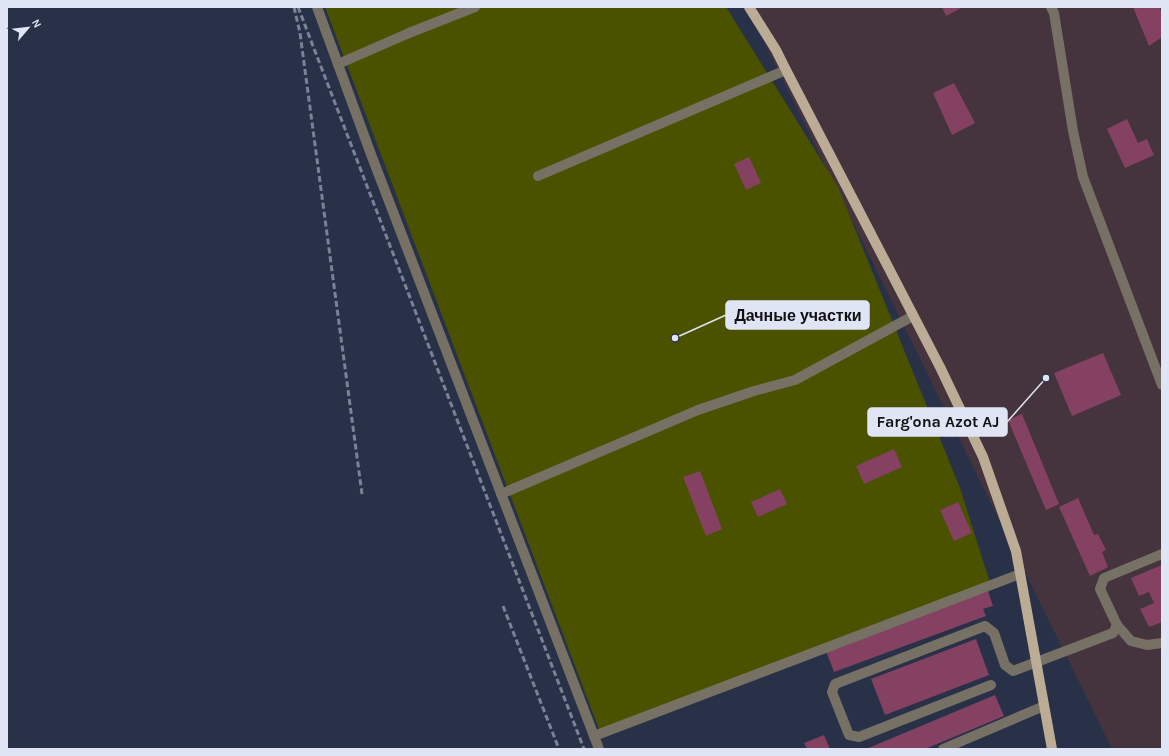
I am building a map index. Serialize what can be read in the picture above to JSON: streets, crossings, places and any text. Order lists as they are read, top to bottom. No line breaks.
{"places":["Дачные участки","Farg'ona Azot AJ"],"north":"top right"}
